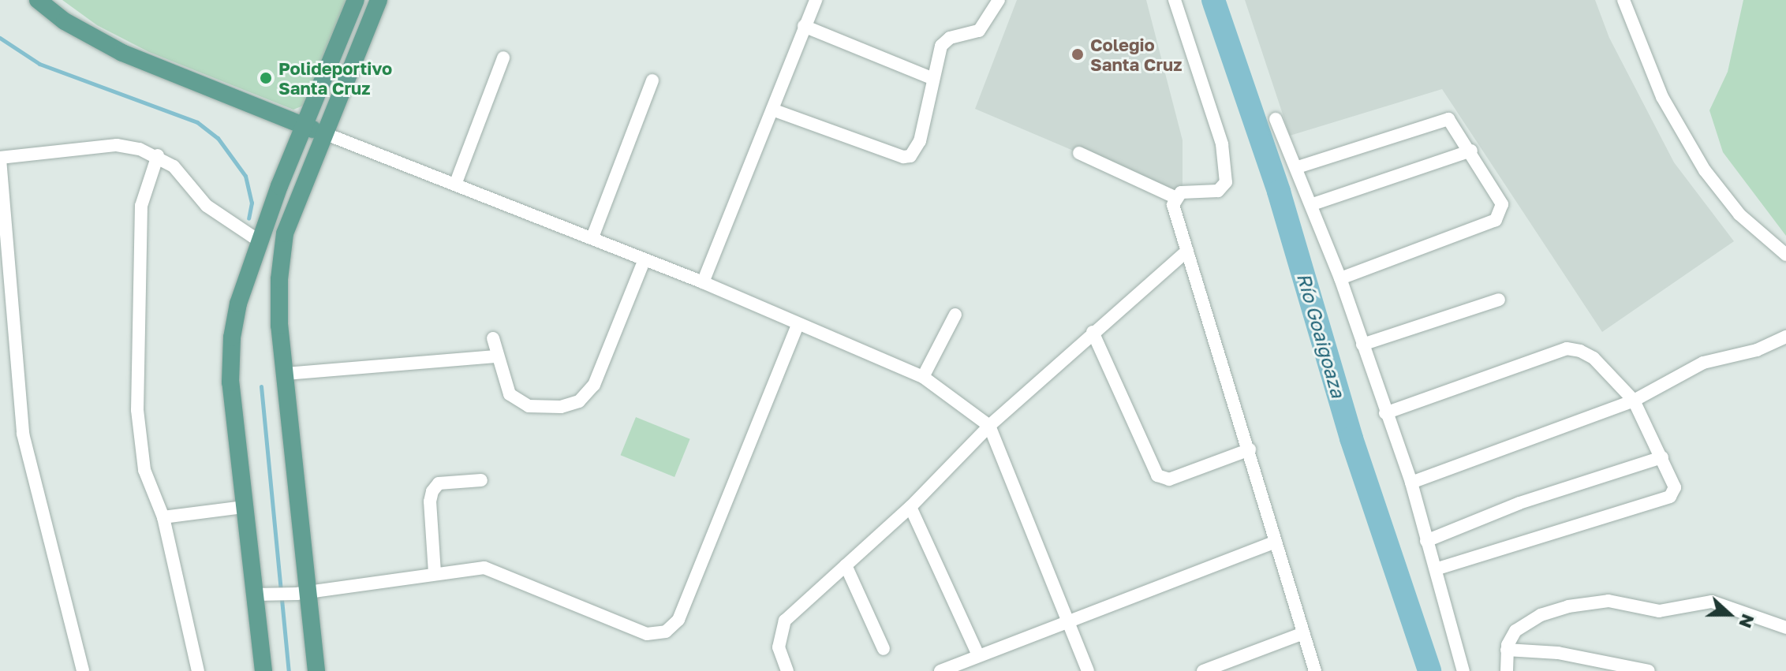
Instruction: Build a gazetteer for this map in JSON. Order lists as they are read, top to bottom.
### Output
{
  "water": ["Río Goaigoaza"],
  "places": ["Colegio Santa Cruz", "Polideportivo Santa Cruz"],
  "north": "right"
}
